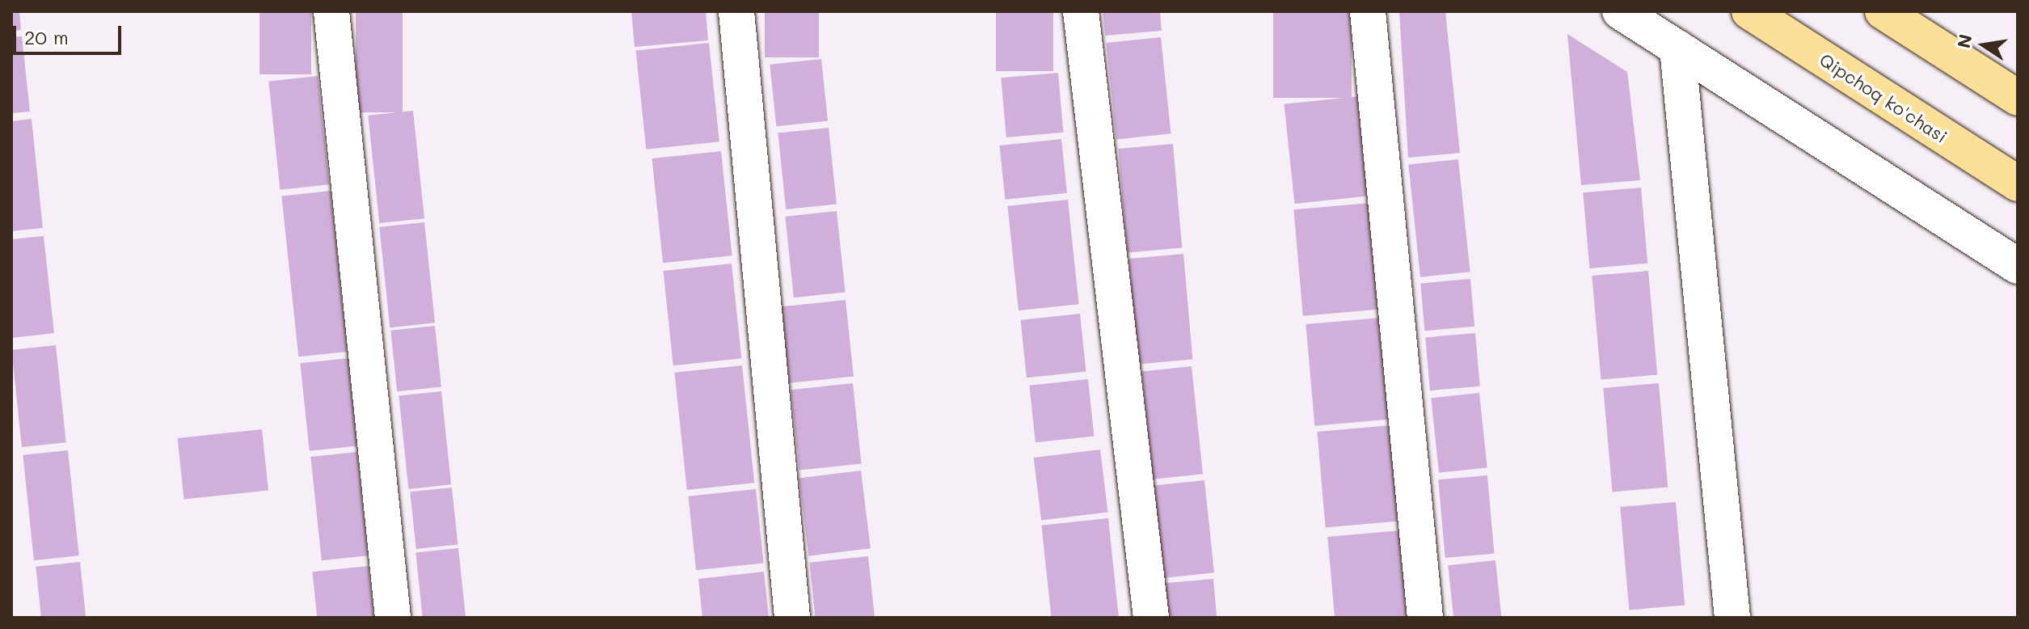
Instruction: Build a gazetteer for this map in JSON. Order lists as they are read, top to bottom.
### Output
{
  "streets": {
    "main road": ["Qipchoq ko'chasi"]
  },
  "scale_bar": "20 m",
  "north": "left"
}
